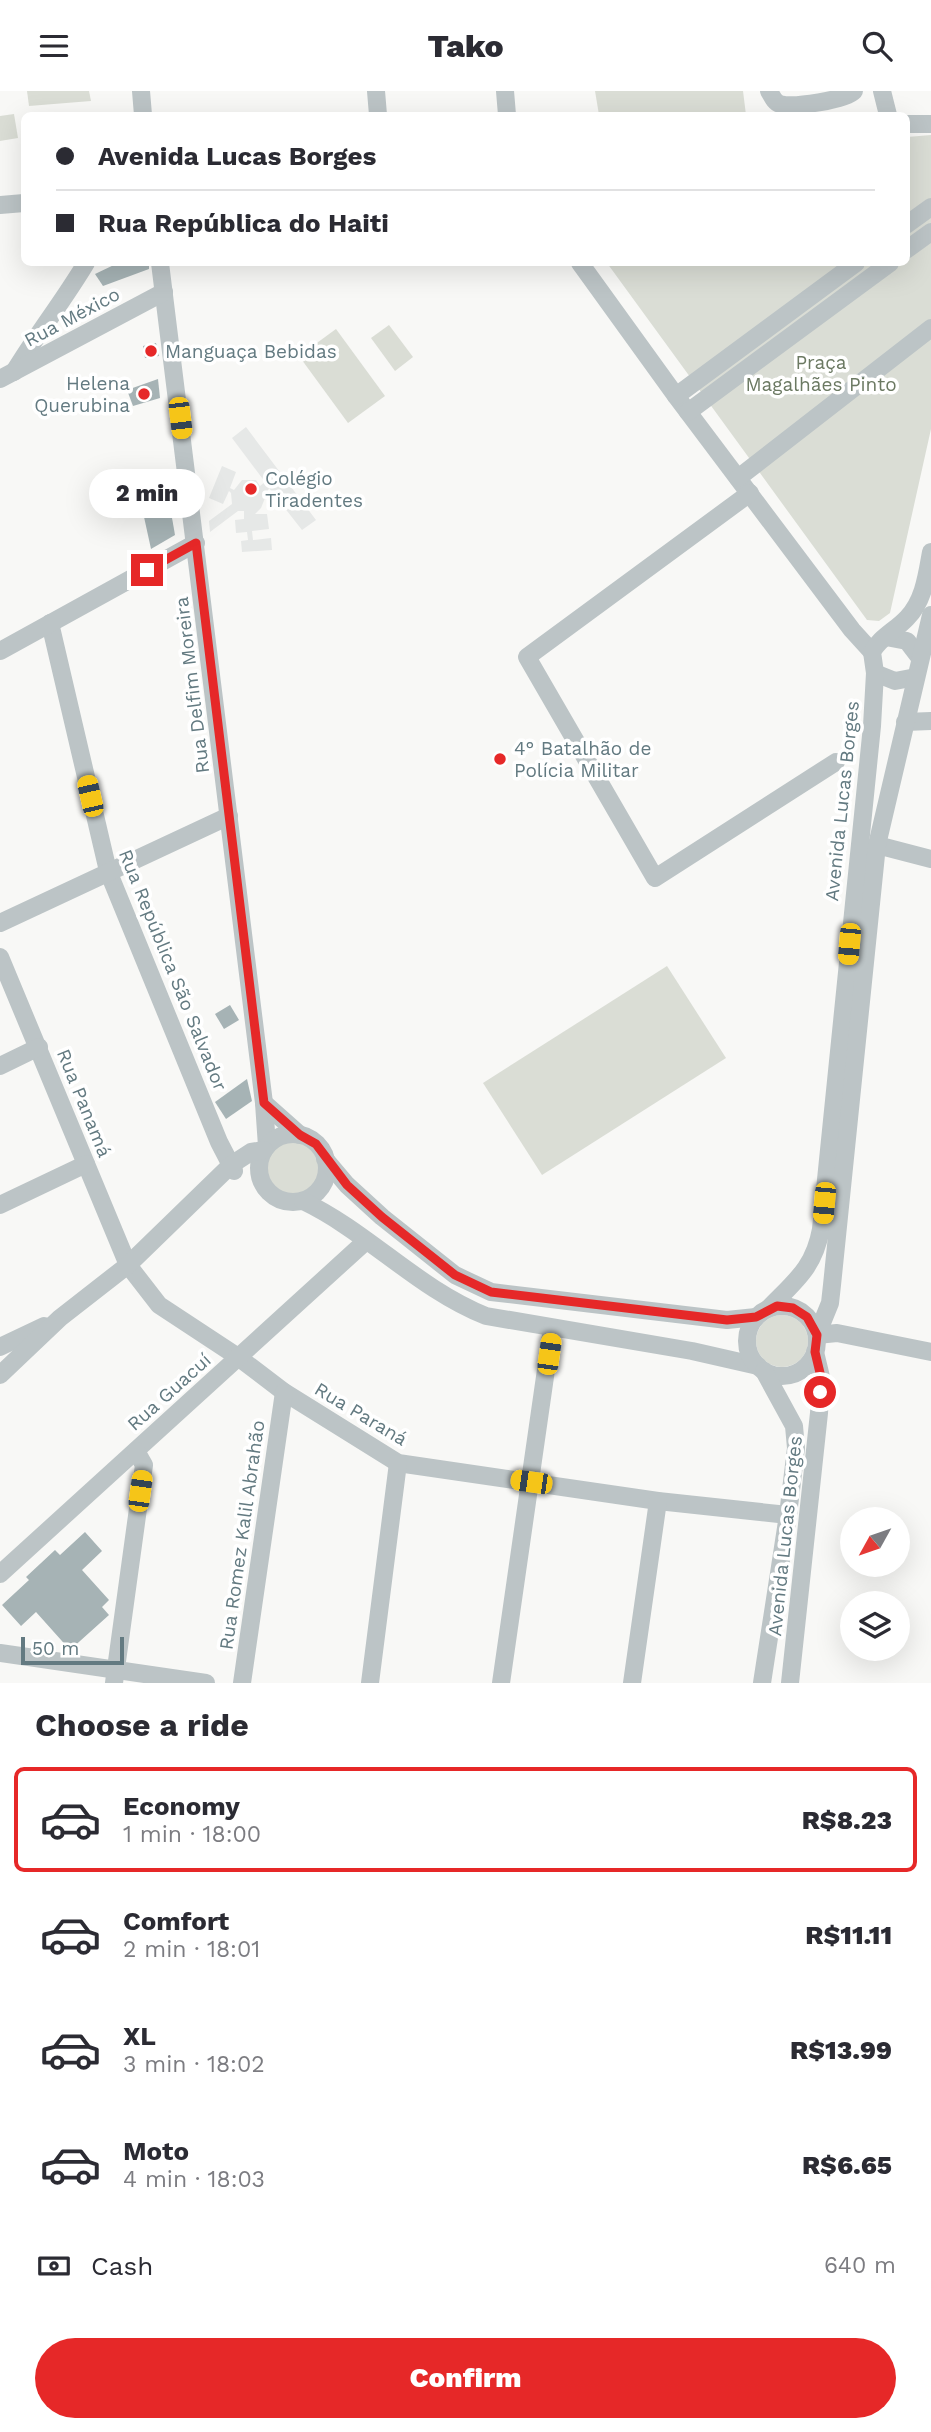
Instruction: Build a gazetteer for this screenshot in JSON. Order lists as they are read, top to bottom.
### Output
{
  "streets": {
    "street": [
      "Rua México",
      "Rua Delfim Moreira",
      "Avenida Lucas Borges",
      "Rua República São Salvador",
      "Rua Panamá",
      "Rua Guacuí",
      "Rua Paraná",
      "Rua Romez Kalil Abrahão"
    ]
  },
  "crossings": [
    ["Rua México", "Rua Delfim Moreira"],
    ["Avenida Lucas Borges", "Rua Paraná"],
    ["Rua Panamá", "Rua Paraná"],
    ["Rua Guacuí", "Rua Paraná"],
    ["Rua Paraná", "Rua Romez Kalil Abrahão"]
  ],
  "parks": ["Praça Magalhães Pinto"],
  "places": [
    "Manguaça Bebidas",
    "Helena Querubina",
    "Colégio Tiradentes",
    "4° Batalhão de Polícia Militar"
  ],
  "scale_bar": "50 m",
  "north": "bottom left",
  "page": {
    "header": "Tako",
    "banner": ["Avenida Lucas Borges", "Rua República do Haiti"],
    "bubble": "2 min",
    "scale": "50 m",
    "heading": "Choose a ride",
    "list": [
      {
        "name": "Economy",
        "note": "1 min · 18:00",
        "value": "R$8.23"
      },
      {
        "name": "Comfort",
        "note": "2 min · 18:01",
        "value": "R$11.11"
      },
      {
        "name": "XL",
        "note": "3 min · 18:02",
        "value": "R$13.99"
      },
      {
        "name": "Moto",
        "note": "4 min · 18:03",
        "value": "R$6.65"
      }
    ],
    "pay": ["Cash", "640 m"],
    "buttons": "Confirm"
  }
}
